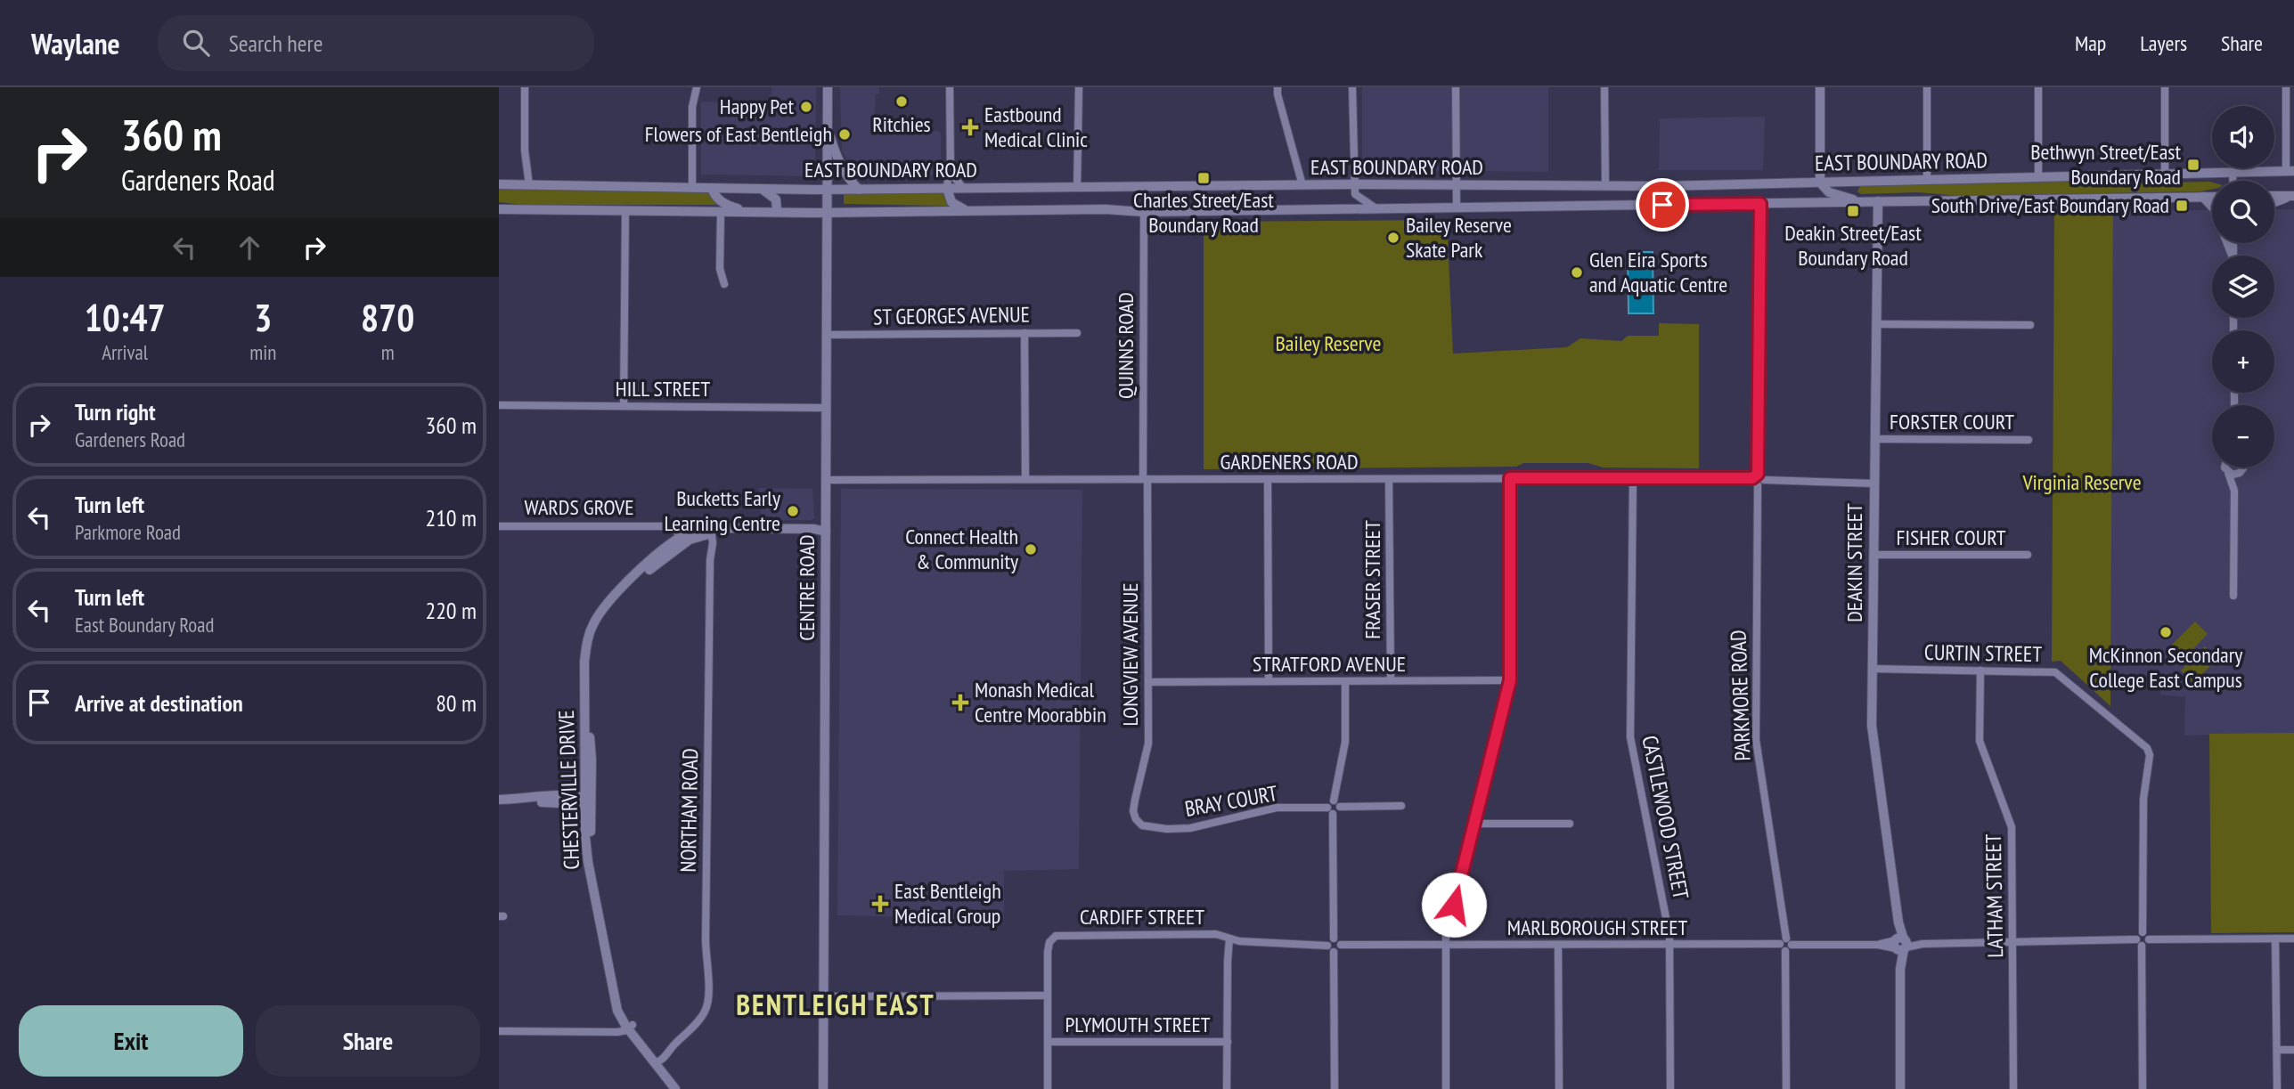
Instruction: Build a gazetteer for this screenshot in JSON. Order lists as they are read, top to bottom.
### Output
{
  "streets": {
    "main road": [
      "EAST BOUNDARY ROAD",
      "DEAKIN STREET",
      "CENTRE ROAD",
      "CHESTERVILLE DRIVE"
    ],
    "street": [
      "ST GEORGES AVENUE",
      "QUINNS ROAD",
      "HILL STREET",
      "FORSTER COURT",
      "GARDENERS ROAD",
      "WARDS GROVE",
      "FISHER COURT",
      "FRASER STREET",
      "CURTIN STREET",
      "LONGVIEW AVENUE",
      "STRATFORD AVENUE",
      "PARKMORE ROAD",
      "BRAY COURT",
      "NORTHAM ROAD",
      "CASTLEWOOD STREET",
      "LATHAM STREET",
      "CARDIFF STREET",
      "MARLBOROUGH STREET",
      "PLYMOUTH STREET"
    ]
  },
  "crossings": [
    ["EAST BOUNDARY ROAD", "QUINNS ROAD"],
    ["EAST BOUNDARY ROAD", "DEAKIN STREET"],
    ["EAST BOUNDARY ROAD", "CENTRE ROAD"],
    ["EAST BOUNDARY ROAD", "PARKMORE ROAD"],
    ["ST GEORGES AVENUE", "CENTRE ROAD"],
    ["QUINNS ROAD", "GARDENERS ROAD"],
    ["QUINNS ROAD", "LONGVIEW AVENUE"],
    ["HILL STREET", "CENTRE ROAD"],
    ["FORSTER COURT", "DEAKIN STREET"],
    ["GARDENERS ROAD", "DEAKIN STREET"],
    ["GARDENERS ROAD", "FRASER STREET"],
    ["GARDENERS ROAD", "CENTRE ROAD"],
    ["GARDENERS ROAD", "LONGVIEW AVENUE"],
    ["GARDENERS ROAD", "PARKMORE ROAD"],
    ["GARDENERS ROAD", "CASTLEWOOD STREET"],
    ["WARDS GROVE", "CHESTERVILLE DRIVE"],
    ["WARDS GROVE", "NORTHAM ROAD"],
    ["FISHER COURT", "DEAKIN STREET"],
    ["DEAKIN STREET", "CURTIN STREET"],
    ["DEAKIN STREET", "MARLBOROUGH STREET"],
    ["FRASER STREET", "STRATFORD AVENUE"],
    ["CURTIN STREET", "LATHAM STREET"],
    ["CURTIN STREET", "MARLBOROUGH STREET"],
    ["LONGVIEW AVENUE", "STRATFORD AVENUE"],
    ["LONGVIEW AVENUE", "BRAY COURT"],
    ["PARKMORE ROAD", "MARLBOROUGH STREET"],
    ["CHESTERVILLE DRIVE", "NORTHAM ROAD"],
    ["CASTLEWOOD STREET", "MARLBOROUGH STREET"],
    ["LATHAM STREET", "MARLBOROUGH STREET"],
    ["CARDIFF STREET", "MARLBOROUGH STREET"],
    ["CARDIFF STREET", "PLYMOUTH STREET"]
  ],
  "districts": ["BENTLEIGH EAST"],
  "parks": ["Bailey Reserve", "Virginia Reserve"],
  "places": {
    "other": [
      "Ritchies",
      "Happy Pet",
      "Flowers of East Bentleigh",
      "Bailey Reserve Skate Park",
      "Glen Eira Sports and Aquatic Centre",
      "Bucketts Early Learning Centre",
      "Connect Health & Community",
      "McKinnon Secondary College East Campus"
    ],
    "health": ["Eastbound Medical Clinic", "Monash Medical Centre Moorabbin", "East Bentleigh Medical Group"],
    "transit": [
      "Bethwyn Street/East Boundary Road",
      "Charles Street/East Boundary Road",
      "South Drive/East Boundary Road",
      "Deakin Street/East Boundary Road"
    ]
  },
  "page": {
    "header": "Waylane",
    "search": "Search here",
    "nav": ["Map", "Layers", "Share"],
    "turn": ["360 m", "Gardeners Road"],
    "map_buttons": ["+", "−"],
    "eta": [
      "10:47",
      "Arrival",
      "3",
      "min",
      "870",
      "m"
    ],
    "list": [
      {
        "name": "Turn right",
        "note": "Gardeners Road",
        "value": "360 m"
      },
      {
        "name": "Turn left",
        "note": "Parkmore Road",
        "value": "210 m"
      },
      {
        "name": "Turn left",
        "note": "East Boundary Road",
        "value": "220 m"
      },
      {
        "name": "Arrive at destination",
        "value": "80 m"
      }
    ],
    "buttons": ["Exit", "Share"]
  }
}
